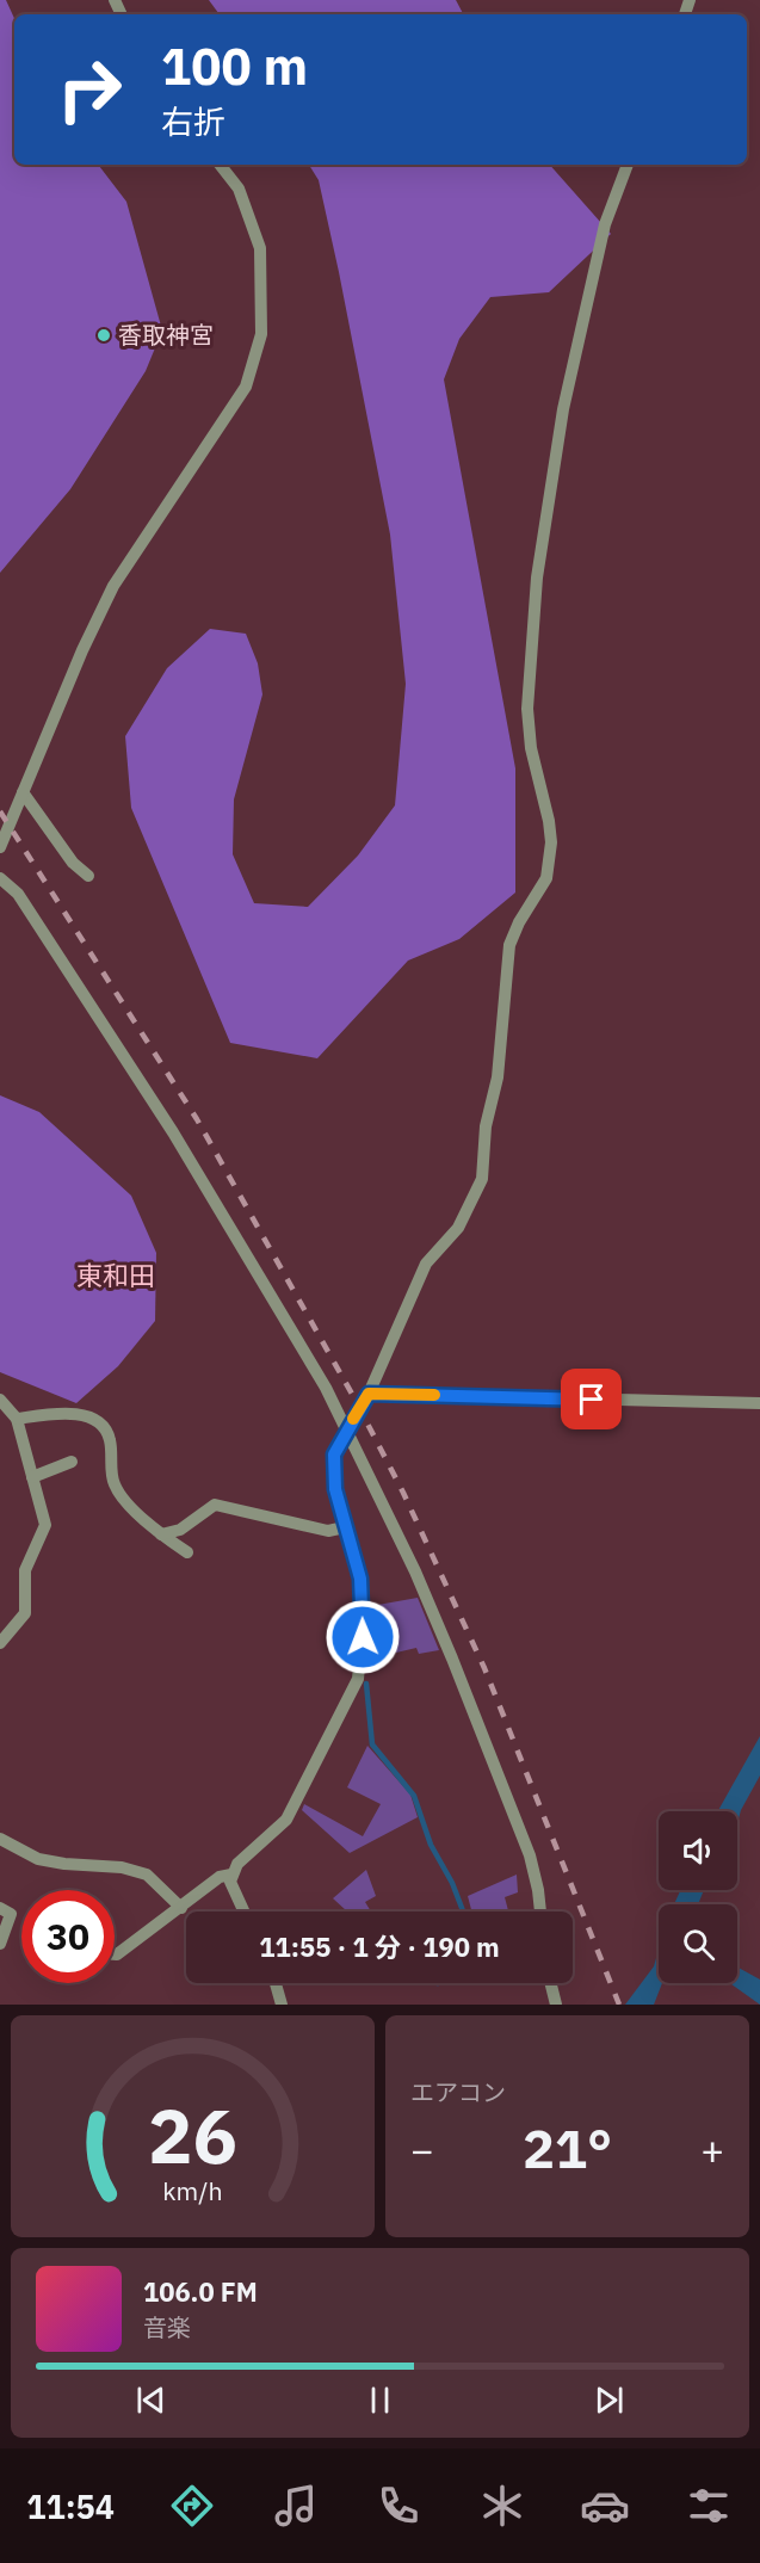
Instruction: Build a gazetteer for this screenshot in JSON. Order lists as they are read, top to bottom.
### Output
{
  "districts": ["東和田"],
  "places": ["香取神宮"],
  "page": {
    "turn": ["100 m", "右折"],
    "limit": "30",
    "trip": "11:55 · 1 分 · 190 m",
    "tile": "エアコン",
    "heat": ["−", "21°", "+"],
    "song": ["106.0 FM", "音楽"],
    "tabs": "11:54",
    "gauge": ["26", "km/h"]
  }
}
